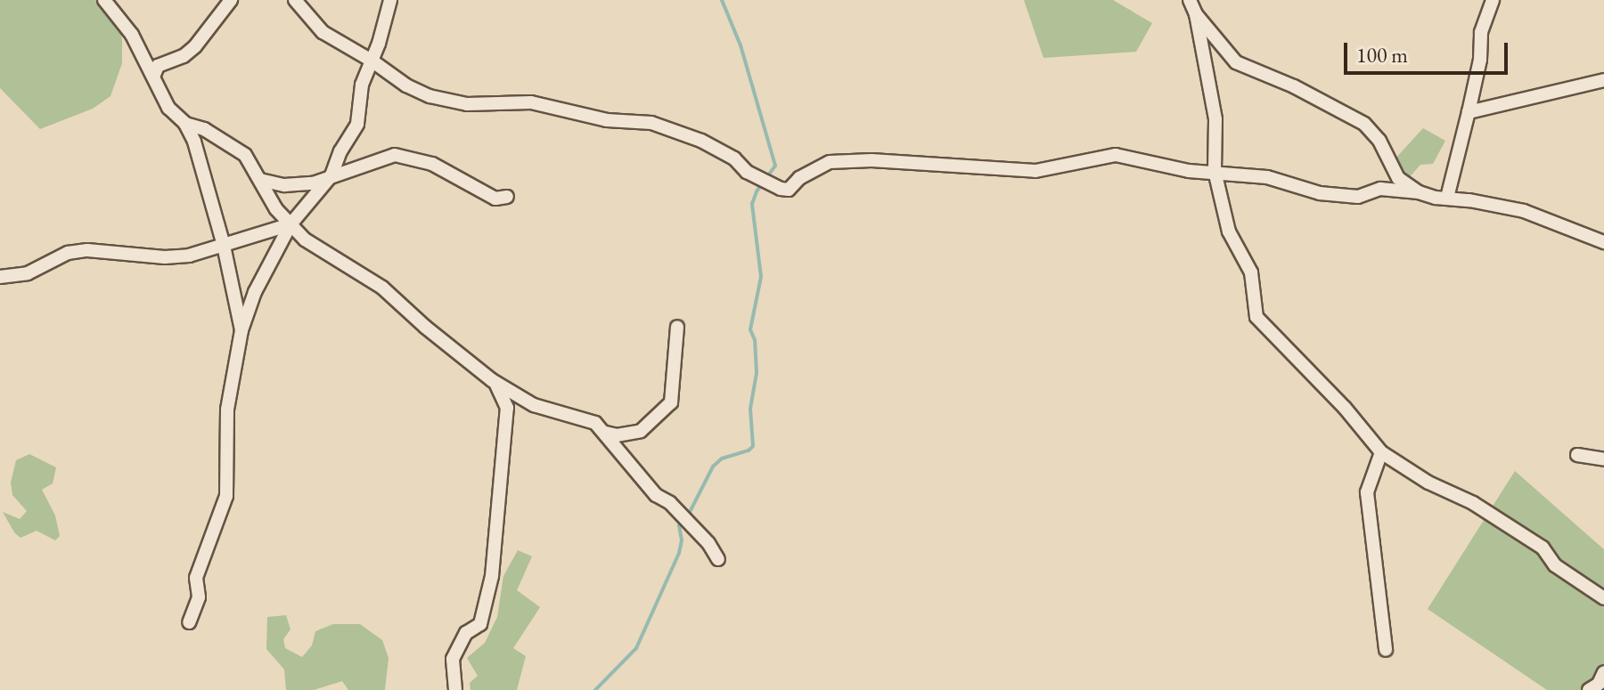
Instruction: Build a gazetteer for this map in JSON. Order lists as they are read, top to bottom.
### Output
{
  "scale_bar": "100 m"
}
